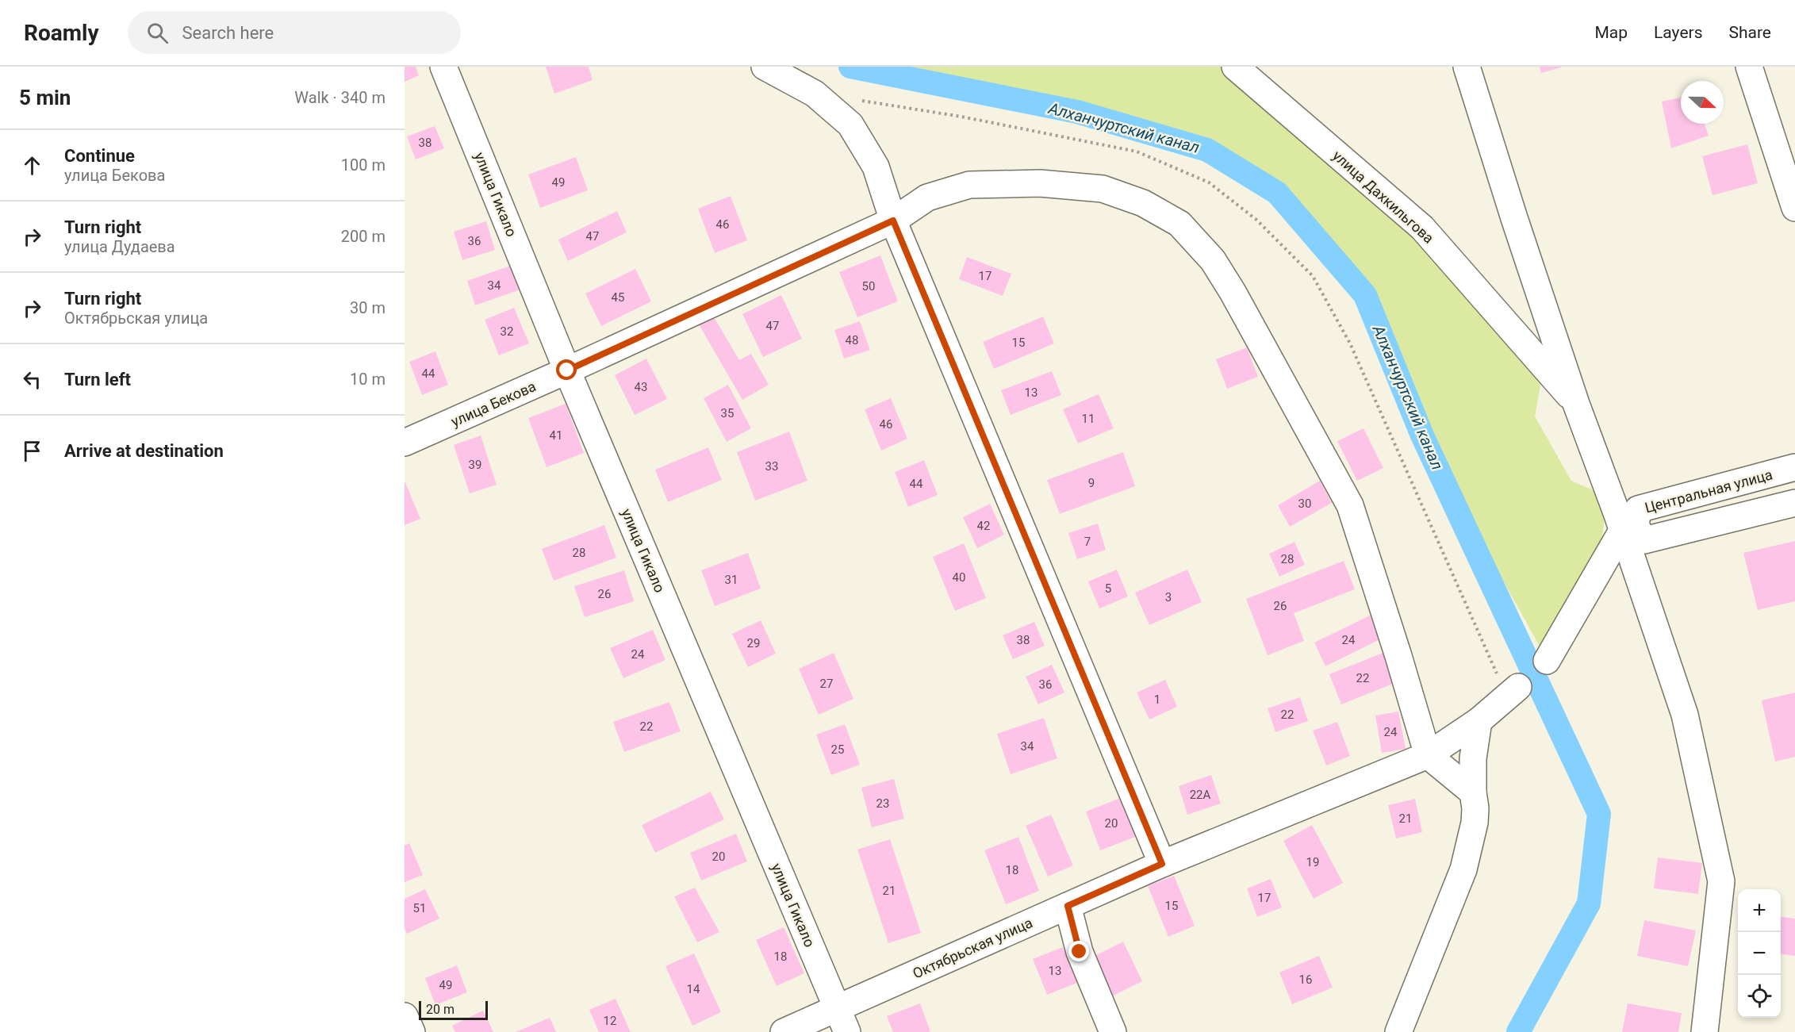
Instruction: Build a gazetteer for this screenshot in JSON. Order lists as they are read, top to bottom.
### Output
{
  "streets": {
    "street": [
      "улица Гикало",
      "улица Дахкильгова",
      "улица Бекова",
      "Центральная улица",
      "Октябрьская улица"
    ]
  },
  "crossings": [
    ["улица Гикало", "улица Бекова"],
    ["улица Гикало", "Октябрьская улица"],
    ["улица Бекова", "Октябрьская улица"]
  ],
  "water": ["Алханчуртский канал"],
  "house_numbers": [
    "38",
    "49",
    "46",
    "47",
    "36",
    "17",
    "34",
    "50",
    "45",
    "47",
    "32",
    "48",
    "15",
    "44",
    "43",
    "13",
    "35",
    "11",
    "46",
    "41",
    "39",
    "33",
    "9",
    "44",
    "30",
    "42",
    "7",
    "28",
    "28",
    "40",
    "31",
    "5",
    "26",
    "3",
    "26",
    "38",
    "24",
    "29",
    "24",
    "22",
    "27",
    "36",
    "1",
    "22",
    "22",
    "24",
    "34",
    "25",
    "22А",
    "23",
    "21",
    "20",
    "20",
    "19",
    "18",
    "21",
    "17",
    "15",
    "51",
    "18",
    "13",
    "16",
    "49",
    "14",
    "12"
  ],
  "scale_bar": "20 m",
  "north": "right",
  "page": {
    "header": "Roamly",
    "search": "Search here",
    "nav": ["Map", "Layers", "Share"],
    "heading": ["5 min", "Walk · 340 m"],
    "list": [
      ["Continue", "улица Бекова", "100 m"],
      ["Turn right", "улица Дудаева", "200 m"],
      ["Turn right", "Октябрьская улица", "30 m"],
      ["Turn left", "10 m"],
      "Arrive at destination"
    ],
    "map_buttons": ["+", "−"],
    "scale": "20 m"
  }
}
